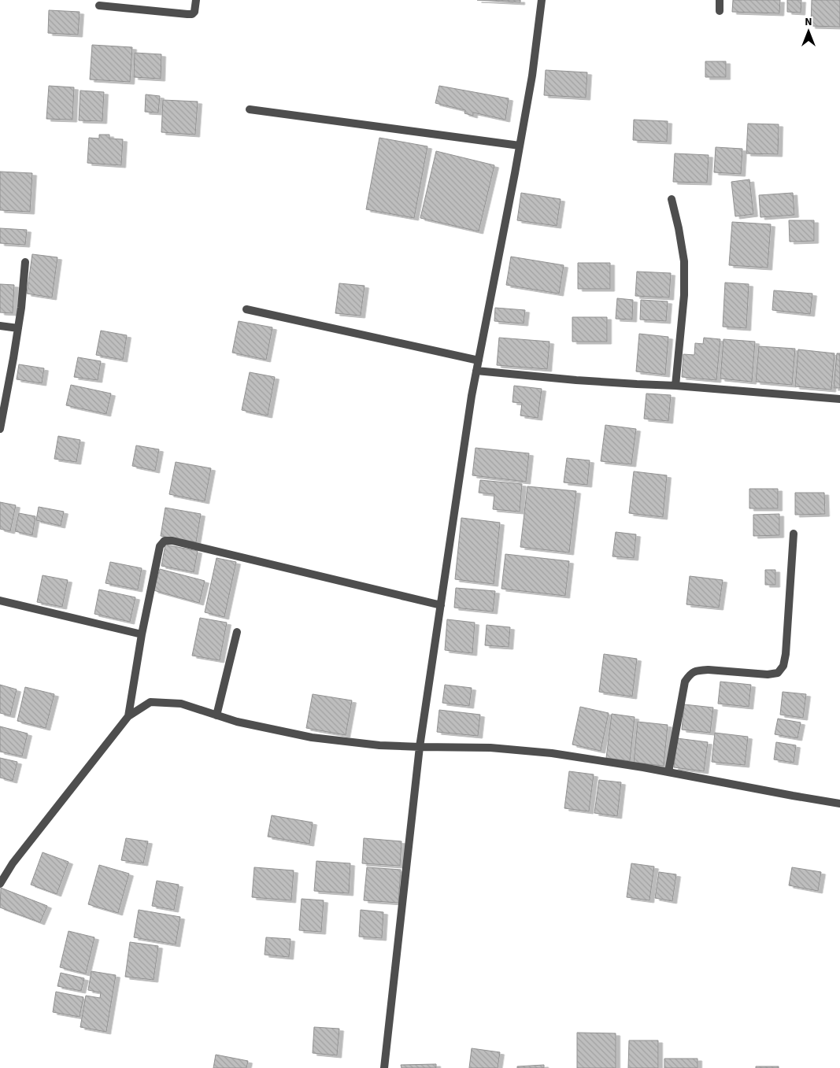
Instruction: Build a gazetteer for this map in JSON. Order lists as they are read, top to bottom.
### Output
{
  "north": "top"
}
